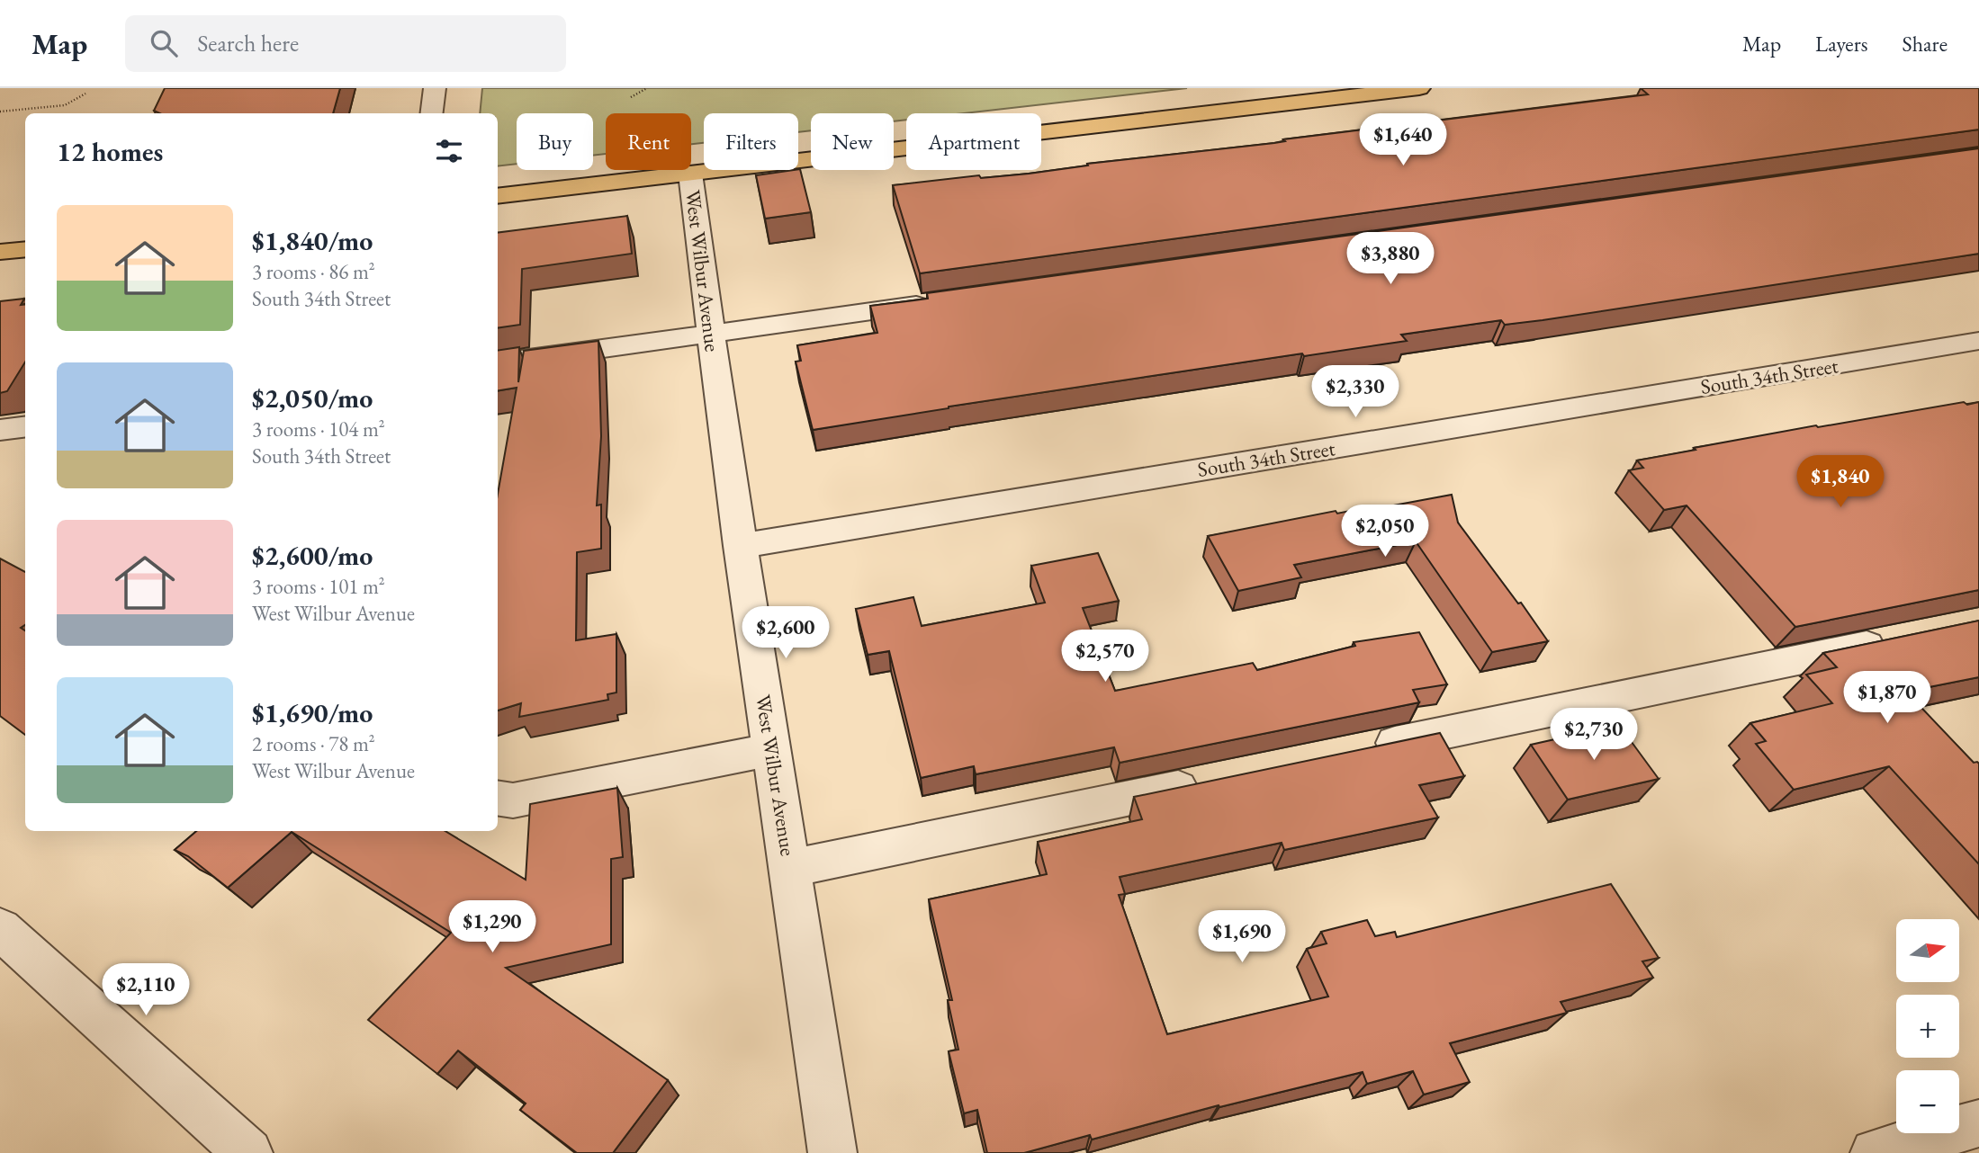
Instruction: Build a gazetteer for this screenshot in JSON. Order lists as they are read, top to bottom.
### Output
{
  "streets": {
    "street": ["West Wilbur Avenue", "South 34th Street"]
  },
  "crossings": [
    ["West Wilbur Avenue", "South 34th Street"]
  ],
  "north": "right",
  "page": {
    "header": "Map",
    "search": "Search here",
    "nav": ["Map", "Layers", "Share"],
    "price": [
      "$1,640",
      "$3,880",
      "$2,330",
      "$1,840",
      "$2,050",
      "$2,600",
      "$2,570",
      "$1,870",
      "$2,730",
      "$1,290",
      "$1,690",
      "$2,110"
    ],
    "chip": [
      "Buy",
      "Rent",
      "Filters",
      "New",
      "Apartment"
    ],
    "heading": "12 homes",
    "list": [
      {
        "name": "$1,840/mo",
        "note": "3 rooms · 86 m² · South 34th Street"
      },
      {
        "name": "$2,050/mo",
        "note": "3 rooms · 104 m² · South 34th Street"
      },
      {
        "name": "$2,600/mo",
        "note": "3 rooms · 101 m² · West Wilbur Avenue"
      },
      {
        "name": "$1,690/mo",
        "note": "2 rooms · 78 m² · West Wilbur Avenue"
      }
    ],
    "map_buttons": ["+", "−"]
  }
}
